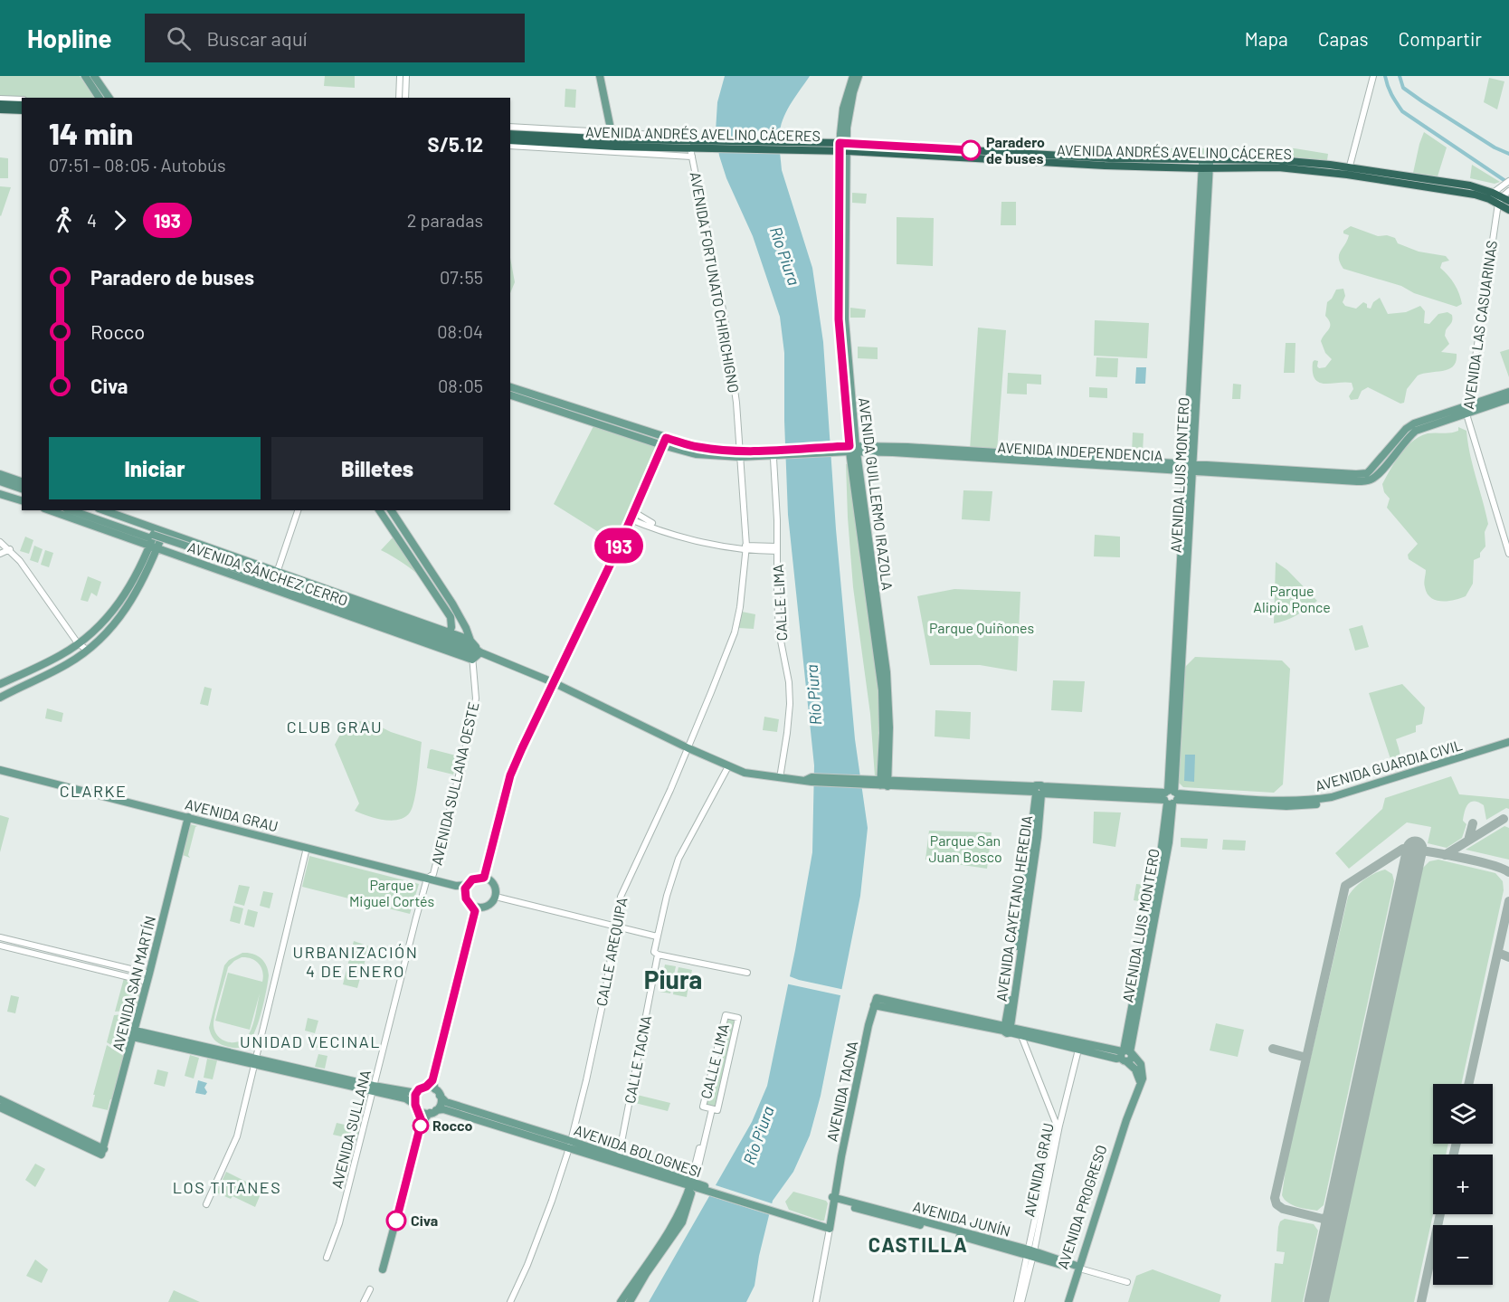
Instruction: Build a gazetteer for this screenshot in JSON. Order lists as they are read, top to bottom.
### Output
{
  "streets": {
    "highway": ["AVENIDA ANDRÉS AVELINO CÁCERES"],
    "main road": [
      "AVENIDA INDEPENDENCIA",
      "AVENIDA LUIS MONTERO",
      "AVENIDA GUILLERMO IRAZOLA",
      "AVENIDA SÁNCHEZ CERRO",
      "AVENIDA GUARDIA CIVIL",
      "AVENIDA GRAU",
      "AVENIDA CAYETANO HEREDIA",
      "AVENIDA SAN MARTÍN",
      "AVENIDA TACNA",
      "AVENIDA BOLOGNESI",
      "AVENIDA PROGRESO",
      "AVENIDA JUNÍN"
    ],
    "street": [
      "AVENIDA FORTUNATO CHIRICHIGNO",
      "AVENIDA LAS CASUARINAS",
      "CALLE LIMA",
      "AVENIDA SULLANA OESTE",
      "CALLE AREQUIPA",
      "CALLE TACNA",
      "AVENIDA SULLANA"
    ]
  },
  "crossings": [
    ["AVENIDA ANDRÉS AVELINO CÁCERES", "AVENIDA FORTUNATO CHIRICHIGNO"],
    ["AVENIDA ANDRÉS AVELINO CÁCERES", "AVENIDA LAS CASUARINAS"],
    ["AVENIDA ANDRÉS AVELINO CÁCERES", "AVENIDA LUIS MONTERO"],
    ["AVENIDA ANDRÉS AVELINO CÁCERES", "AVENIDA GUILLERMO IRAZOLA"],
    ["AVENIDA FORTUNATO CHIRICHIGNO", "AVENIDA INDEPENDENCIA"],
    ["AVENIDA FORTUNATO CHIRICHIGNO", "CALLE AREQUIPA"],
    ["AVENIDA LAS CASUARINAS", "AVENIDA INDEPENDENCIA"],
    ["AVENIDA INDEPENDENCIA", "AVENIDA LUIS MONTERO"],
    ["AVENIDA INDEPENDENCIA", "AVENIDA GUILLERMO IRAZOLA"],
    ["AVENIDA INDEPENDENCIA", "CALLE LIMA"],
    ["AVENIDA LUIS MONTERO", "AVENIDA GUARDIA CIVIL"],
    ["AVENIDA LUIS MONTERO", "AVENIDA PROGRESO"],
    ["AVENIDA GUILLERMO IRAZOLA", "AVENIDA SÁNCHEZ CERRO"],
    ["AVENIDA GUILLERMO IRAZOLA", "AVENIDA GUARDIA CIVIL"],
    ["AVENIDA SÁNCHEZ CERRO", "CALLE LIMA"],
    ["AVENIDA SÁNCHEZ CERRO", "AVENIDA GUARDIA CIVIL"],
    ["AVENIDA SÁNCHEZ CERRO", "AVENIDA SULLANA OESTE"],
    ["AVENIDA SÁNCHEZ CERRO", "CALLE AREQUIPA"],
    ["AVENIDA SÁNCHEZ CERRO", "CALLE TACNA"],
    ["AVENIDA GUARDIA CIVIL", "AVENIDA CAYETANO HEREDIA"],
    ["AVENIDA SULLANA OESTE", "AVENIDA GRAU"],
    ["AVENIDA SULLANA OESTE", "AVENIDA SULLANA"],
    ["AVENIDA GRAU", "AVENIDA SAN MARTÍN"],
    ["AVENIDA GRAU", "AVENIDA SULLANA"],
    ["AVENIDA GRAU", "AVENIDA JUNÍN"],
    ["AVENIDA CAYETANO HEREDIA", "AVENIDA TACNA"],
    ["CALLE AREQUIPA", "AVENIDA BOLOGNESI"],
    ["CALLE TACNA", "AVENIDA BOLOGNESI"],
    ["AVENIDA TACNA", "AVENIDA BOLOGNESI"],
    ["AVENIDA TACNA", "AVENIDA JUNÍN"],
    ["AVENIDA PROGRESO", "AVENIDA JUNÍN"]
  ],
  "districts": [
    "CLUB GRAU",
    "CLARKE",
    "URBANIZACIÓN 4 DE ENERO",
    "Piura",
    "UNIDAD VECINAL",
    "LOS TITANES",
    "CASTILLA"
  ],
  "water": ["Río Piura"],
  "parks": [
    "Parque Alipio Ponce",
    "Parque Quiñones",
    "Parque San Juan Bosco",
    "Parque Miguel Cortés"
  ],
  "places": ["Paradero de buses", "Rocco", "Civa"],
  "lines": ["bus line 193"],
  "page": {
    "header": "Hopline",
    "search": "Buscar aquí",
    "nav": ["Mapa", "Capas", "Compartir"],
    "on_map": "193",
    "heading": ["14 min", "07:51 – 08:05 · Autobús", "S/5.12"],
    "legs": ["4", "193", "2 paradas"],
    "list": [
      {
        "name": "Paradero de buses",
        "value": "07:55"
      },
      {
        "name": "Rocco",
        "value": "08:04"
      },
      {
        "name": "Civa",
        "value": "08:05"
      }
    ],
    "buttons": ["Iniciar", "Billetes"],
    "map_buttons": ["+", "−"]
  }
}
